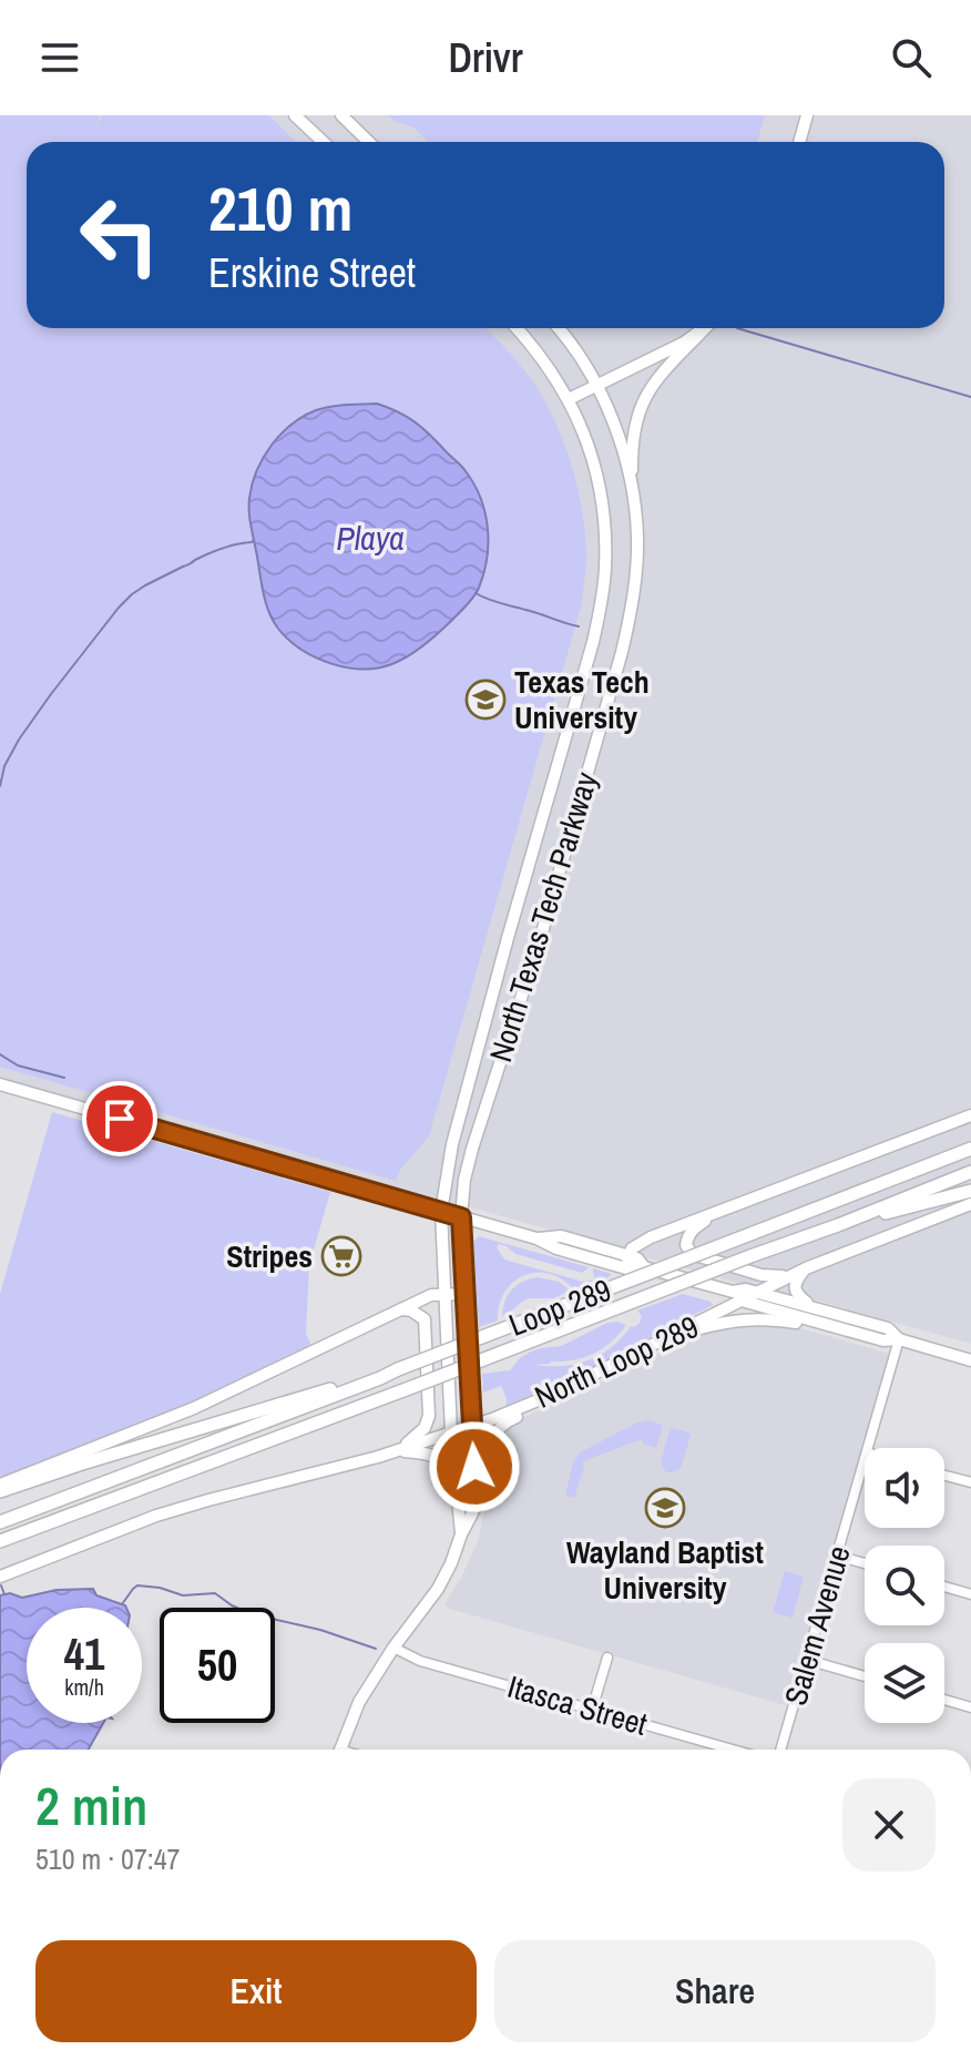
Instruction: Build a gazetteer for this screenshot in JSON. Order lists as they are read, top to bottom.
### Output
{
  "streets": {
    "highway": ["Loop 289"],
    "main road": ["North Texas Tech Parkway", "North Loop 289"],
    "street": ["Salem Avenue", "Itasca Street"]
  },
  "crossings": [
    ["North Texas Tech Parkway", "North Loop 289"]
  ],
  "water": ["Playa"],
  "places": {
    "school or university": ["Texas Tech University", "Wayland Baptist University"],
    "supermarket": ["Stripes"]
  },
  "page": {
    "header": "Drivr",
    "turn": ["210 m", "Erskine Street"],
    "speed": "41 km/h",
    "limit": "50",
    "heading": ["2 min", "510 m · 07:47"],
    "buttons": ["Exit", "Share"]
  }
}
